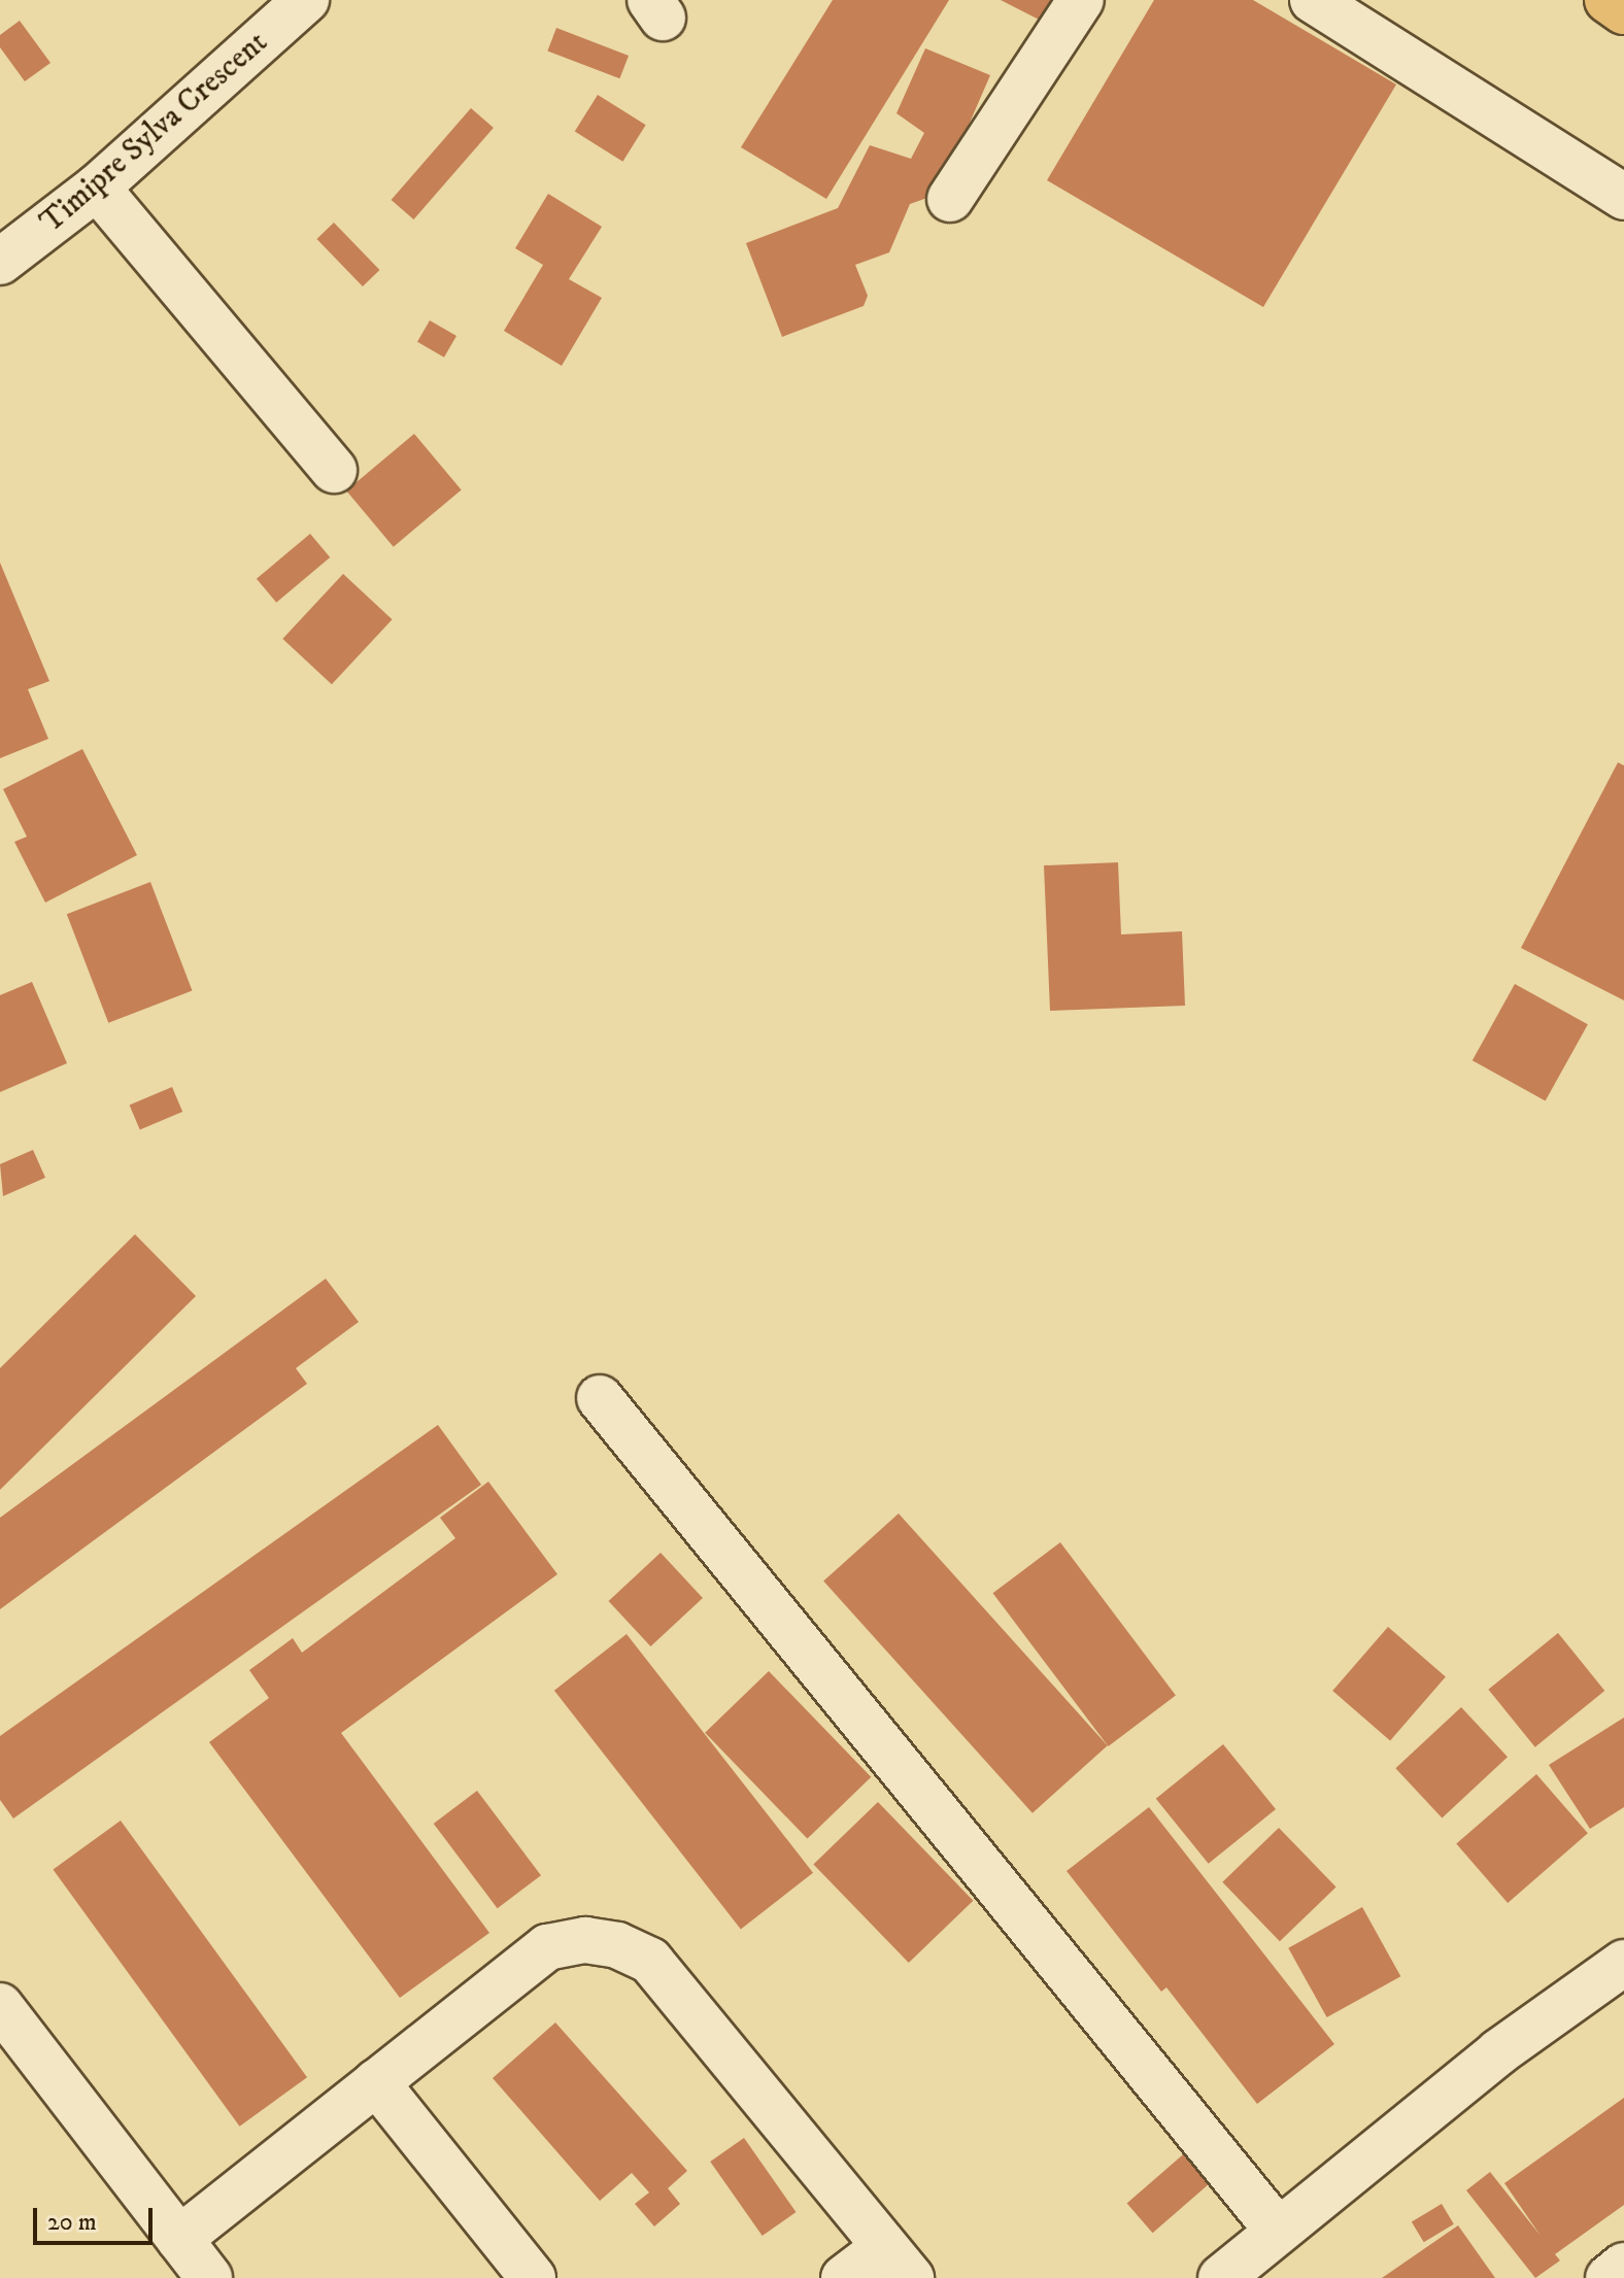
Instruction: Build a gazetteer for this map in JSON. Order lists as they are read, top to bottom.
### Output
{
  "streets": {
    "street": ["Timipre Sylva Crescent"]
  },
  "scale_bar": "20 m"
}
